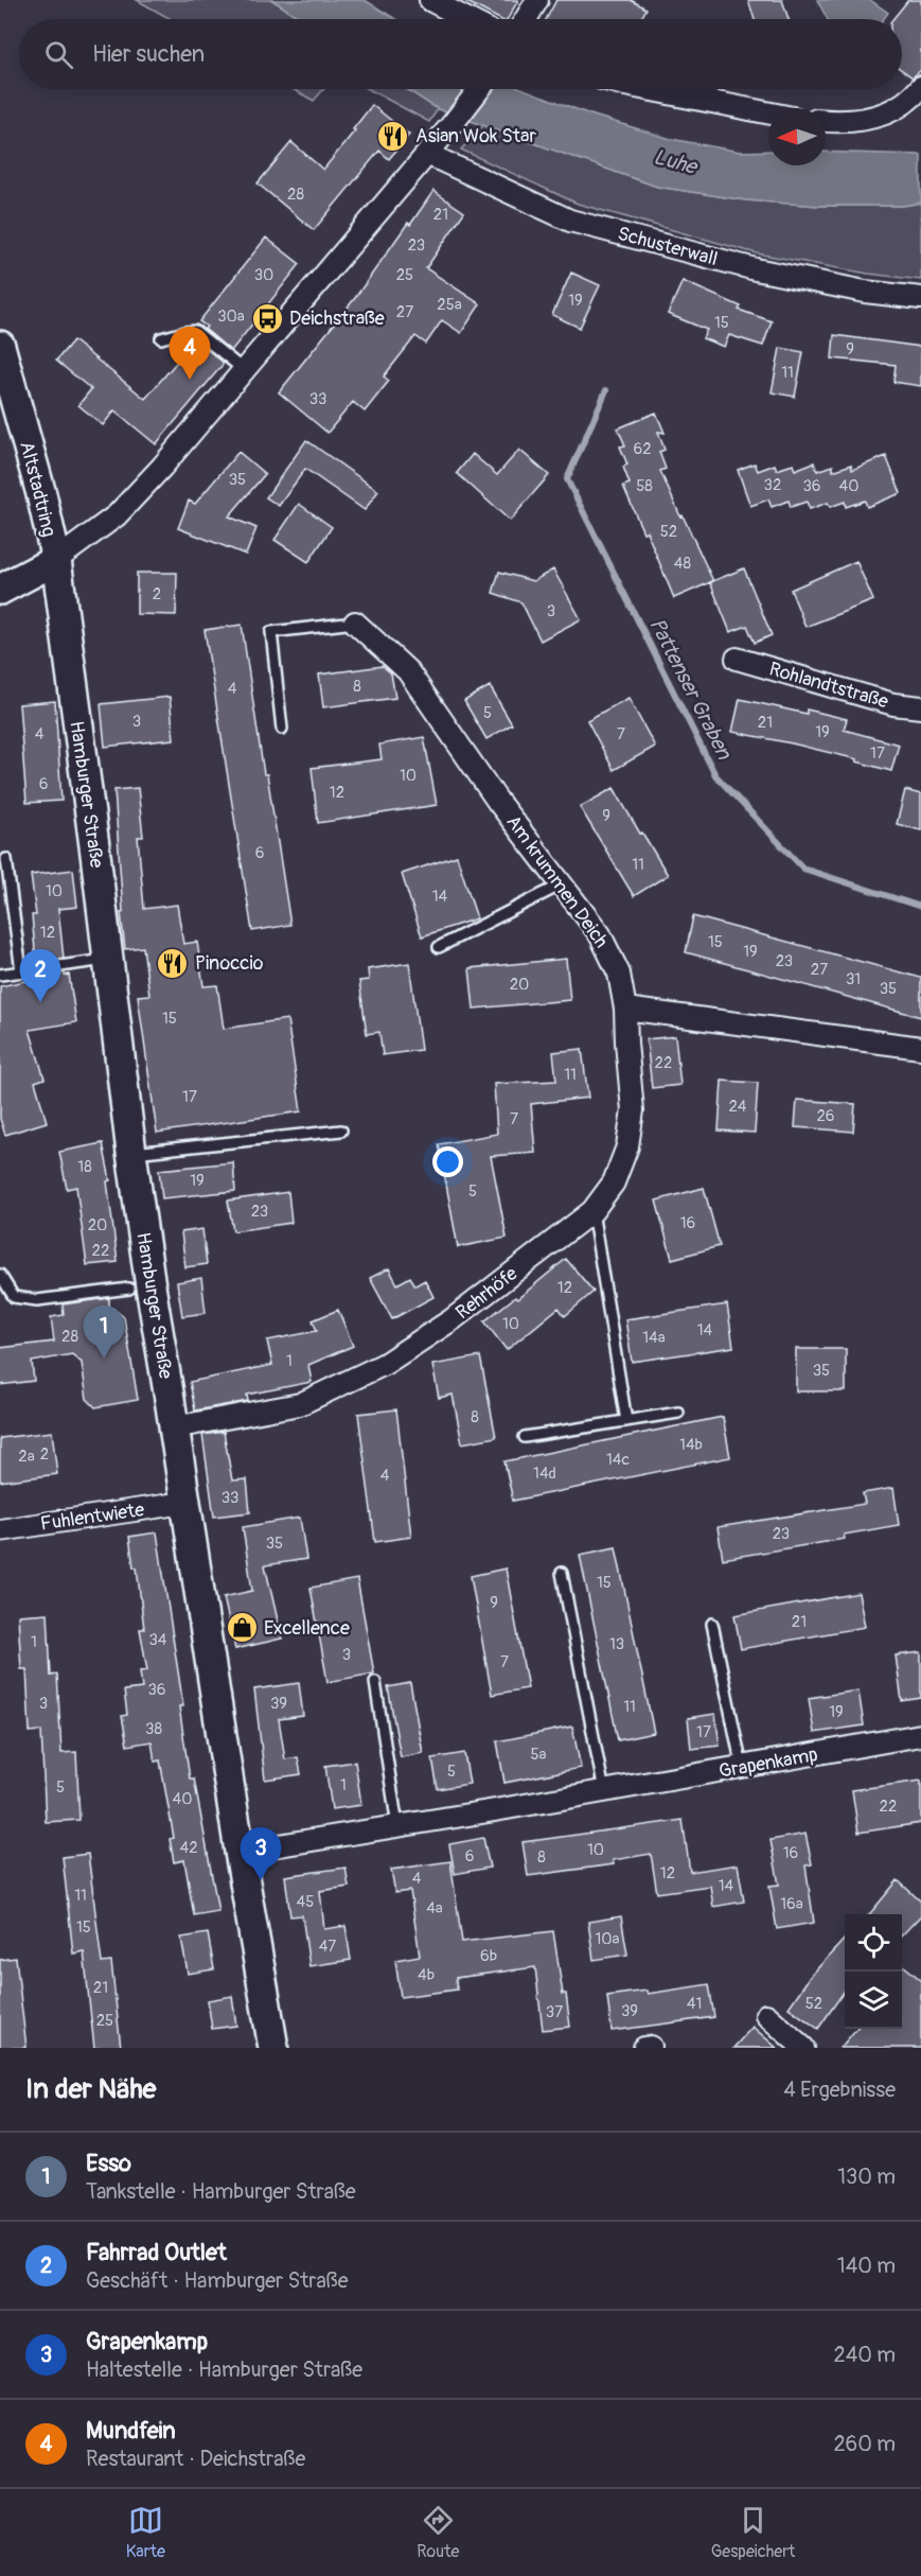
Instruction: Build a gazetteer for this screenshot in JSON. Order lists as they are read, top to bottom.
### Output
{
  "streets": {
    "main road": ["Altstadtring", "Hamburger Straße"],
    "street": [
      "Schusterwall",
      "Rohlandtstraße",
      "Am krummen Deich",
      "Rehrhöfe",
      "Fuhlentwiete",
      "Grapenkamp"
    ]
  },
  "crossings": [
    ["Altstadtring", "Hamburger Straße"],
    ["Hamburger Straße", "Rehrhöfe"],
    ["Hamburger Straße", "Fuhlentwiete"],
    ["Hamburger Straße", "Grapenkamp"],
    ["Am krummen Deich", "Rehrhöfe"]
  ],
  "water": ["Luhe", "Pattenser Graben"],
  "places": {
    "restaurant": ["Asian Wok Star", "Pinoccio"],
    "bus stop": ["Deichstraße"],
    "shop": ["Excellence"]
  },
  "house_numbers": [
    "28",
    "21",
    "23",
    "30",
    "25",
    "19",
    "25a",
    "27",
    "30a",
    "15",
    "9",
    "11",
    "33",
    "62",
    "35",
    "32",
    "58",
    "36",
    "40",
    "52",
    "48",
    "2",
    "3",
    "8",
    "4",
    "5",
    "3",
    "21",
    "19",
    "4",
    "7",
    "17",
    "10",
    "6",
    "12",
    "9",
    "6",
    "11",
    "10",
    "14",
    "12",
    "15",
    "19",
    "23",
    "27",
    "31",
    "20",
    "35",
    "15",
    "22",
    "11",
    "17",
    "24",
    "26",
    "7",
    "18",
    "19",
    "5",
    "23",
    "16",
    "20",
    "22",
    "12",
    "10",
    "14",
    "28",
    "14a",
    "1",
    "35",
    "8",
    "14b",
    "2",
    "2a",
    "14c",
    "14d",
    "4",
    "33",
    "23",
    "35",
    "15",
    "9",
    "21",
    "34",
    "1",
    "13",
    "3",
    "7",
    "36",
    "3",
    "39",
    "11",
    "19",
    "38",
    "17",
    "5a",
    "5",
    "1",
    "5",
    "40",
    "22",
    "42",
    "10",
    "16",
    "6",
    "8",
    "12",
    "4",
    "14",
    "11",
    "45",
    "16a",
    "4a",
    "15",
    "10a",
    "47",
    "6b",
    "4b",
    "21",
    "41",
    "52",
    "39",
    "37",
    "25"
  ],
  "north": "left",
  "page": {
    "search": "Hier suchen",
    "pins": [
      "4",
      "2",
      "1",
      "3"
    ],
    "heading": ["In der Nähe", "4 Ergebnisse"],
    "list": [
      {
        "mark": "1",
        "name": "Esso",
        "note": "Tankstelle · Hamburger Straße",
        "value": "130 m"
      },
      {
        "mark": "2",
        "name": "Fahrrad Outlet",
        "note": "Geschäft · Hamburger Straße",
        "value": "140 m"
      },
      {
        "mark": "3",
        "name": "Grapenkamp",
        "note": "Haltestelle · Hamburger Straße",
        "value": "240 m"
      },
      {
        "mark": "4",
        "name": "Mundfein",
        "note": "Restaurant · Deichstraße",
        "value": "260 m"
      }
    ],
    "nav": ["Karte", "Route", "Gespeichert"]
  }
}
